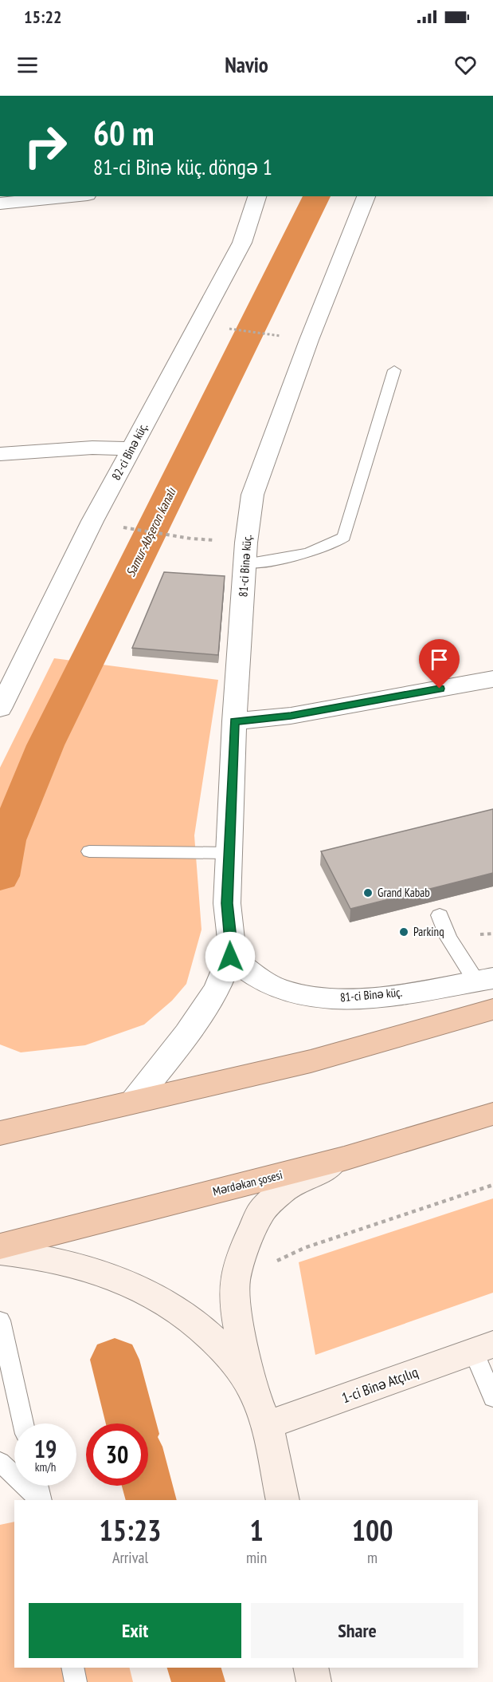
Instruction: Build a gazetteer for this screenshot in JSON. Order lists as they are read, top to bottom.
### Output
{
  "streets": {
    "highway": ["Mərdəkan şosesi"],
    "street": ["82-ci Binə küç.", "81-ci Binə küç.", "1-ci Binə Atçılıq"]
  },
  "water": ["Samur-Abşeron kanalı"],
  "places": ["Grand Kabab", "Parkinq"],
  "page": {
    "status": "15:22",
    "header": "Navio",
    "turn": ["60 m", "81-ci Binə küç. döngə 1"],
    "speed": "19 km/h",
    "limit": "30",
    "eta": [
      "15:23",
      "Arrival",
      "1",
      "min",
      "100",
      "m"
    ],
    "buttons": ["Exit", "Share"]
  }
}
